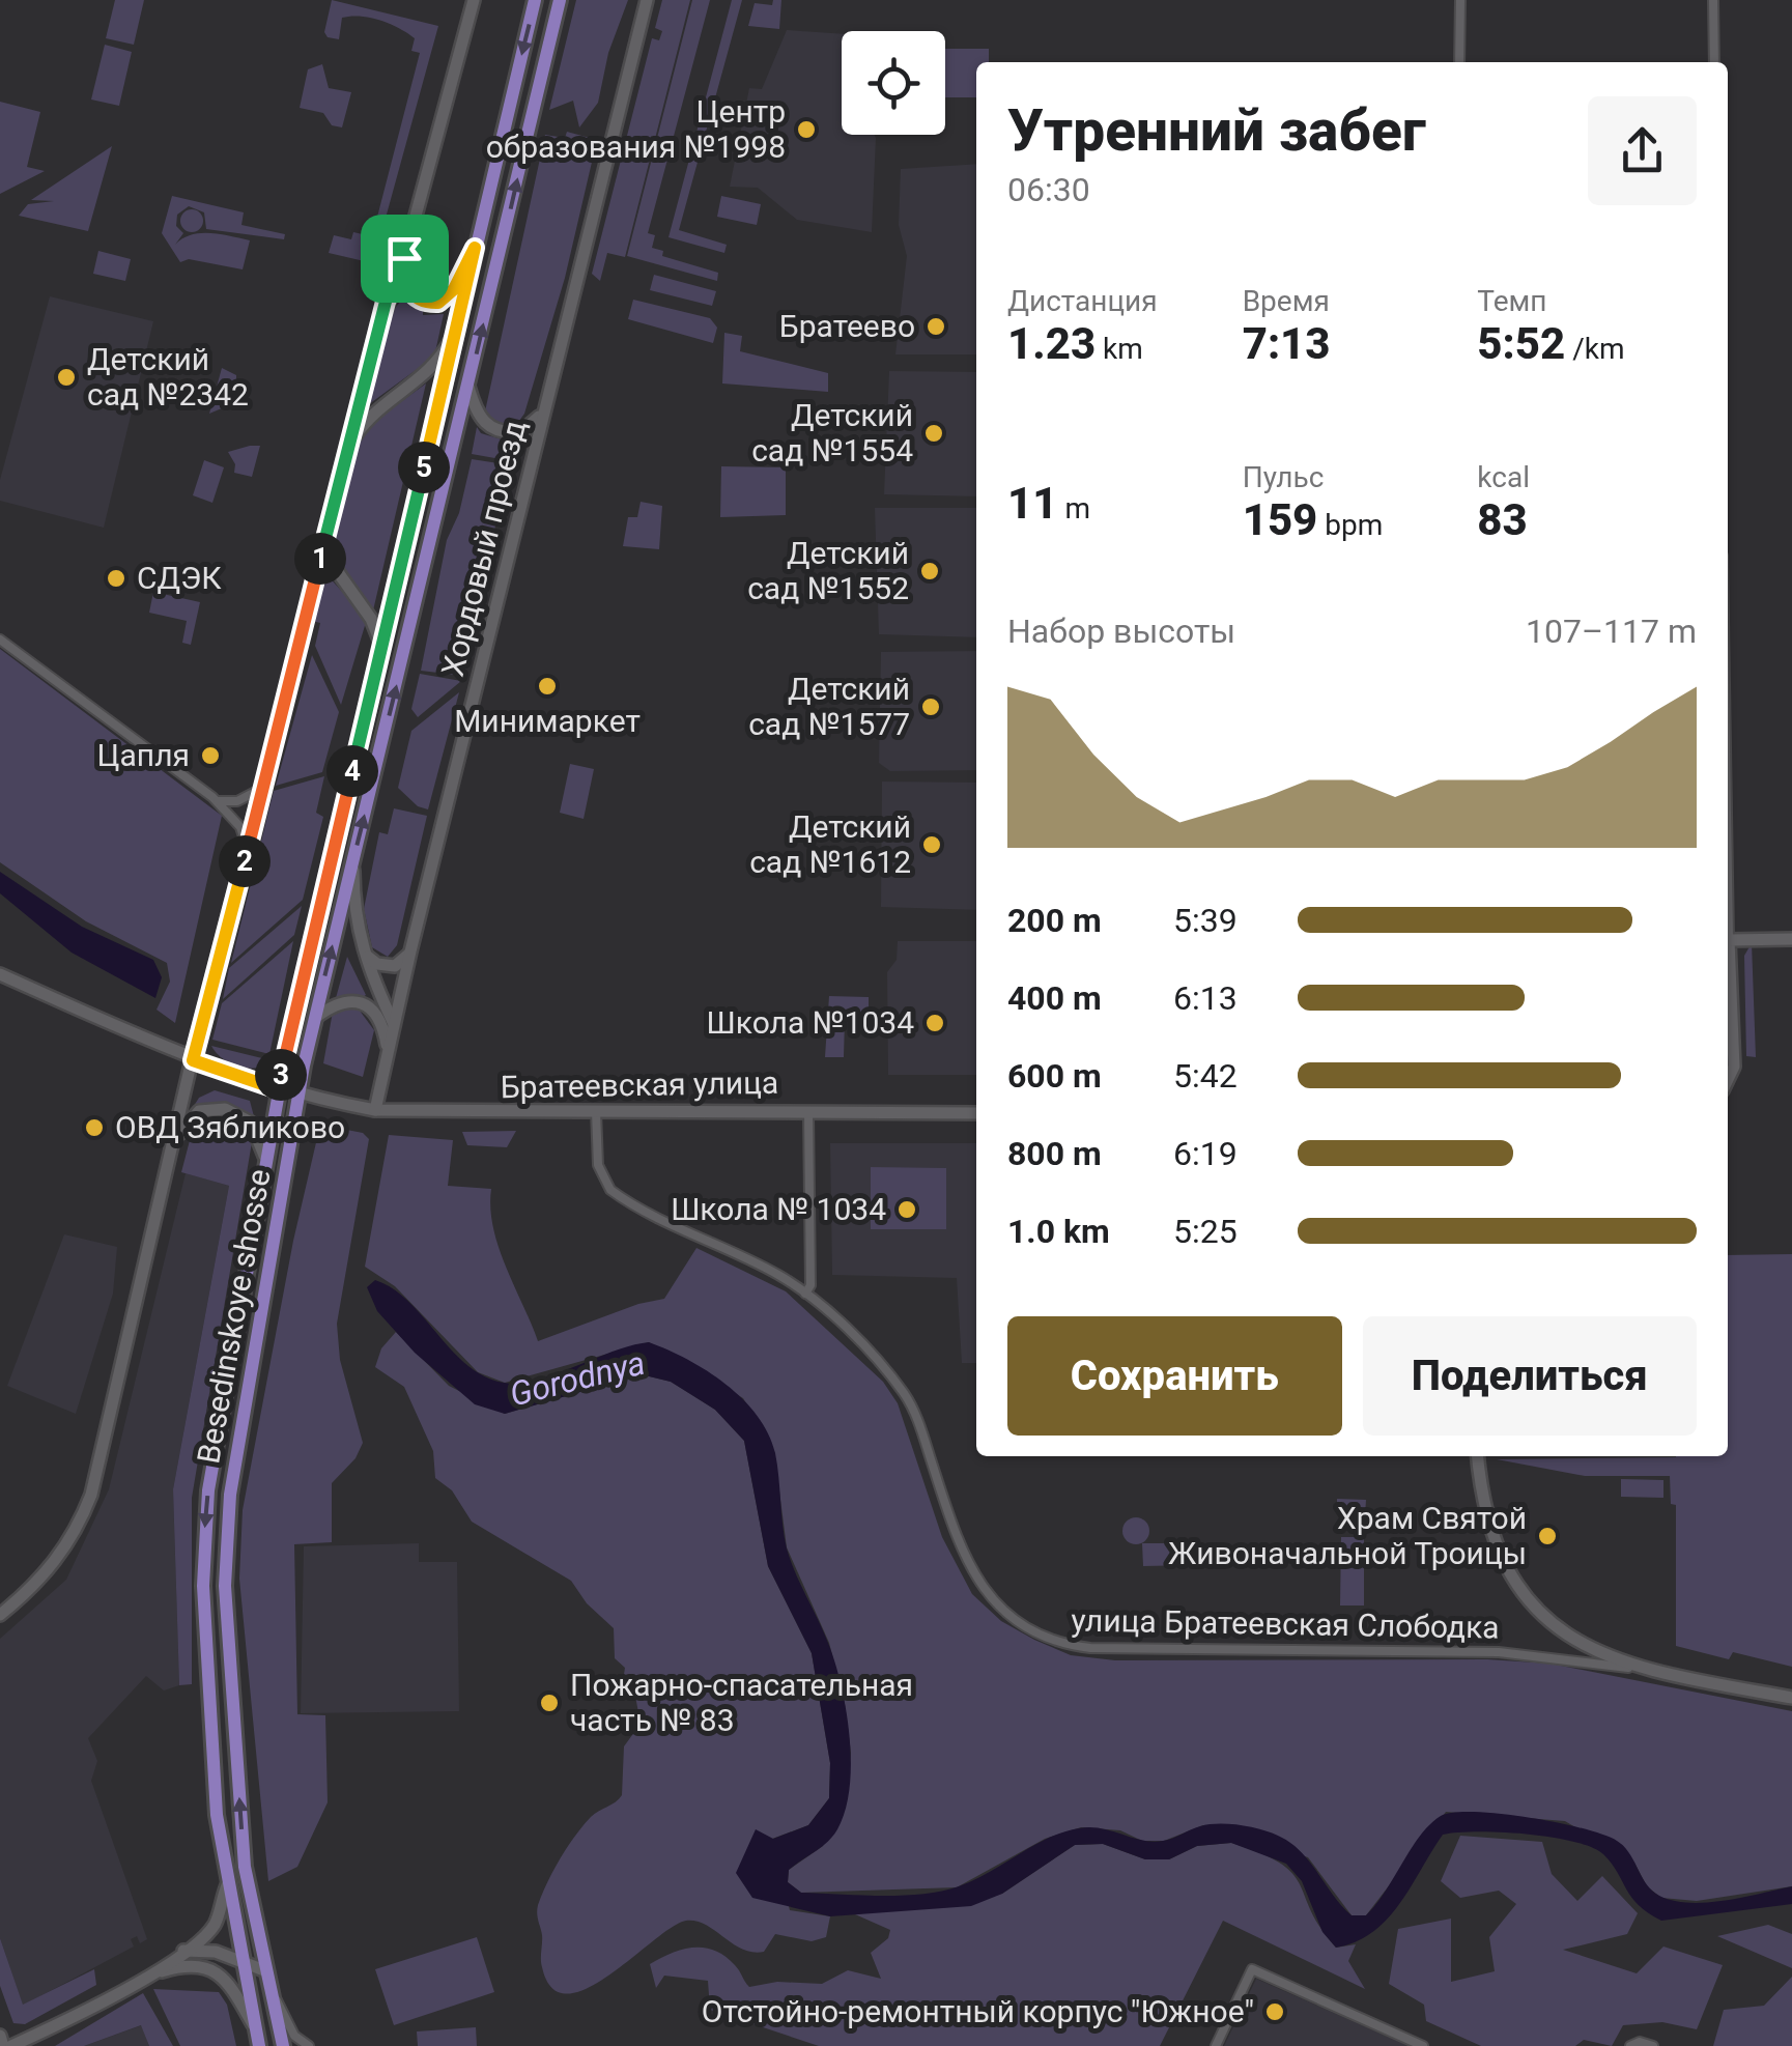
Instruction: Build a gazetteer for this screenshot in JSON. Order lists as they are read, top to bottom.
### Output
{
  "streets": {
    "main road": ["Хордовый проезд", "Братеевская улица", "Besedinskoye shosse"],
    "street": ["улица Братеевская Слободка"]
  },
  "crossings": [
    ["Хордовый проезд", "Братеевская улица"],
    ["Братеевская улица", "Besedinskoye shosse"],
    ["Братеевская улица", "улица Братеевская Слободка"]
  ],
  "water": ["Gorodnya"],
  "places": [
    "Центр образования №1998",
    "Братеево",
    "Детский сад №2342",
    "Детский сад №1554",
    "Детский сад №1552",
    "СДЭК",
    "Минимаркет",
    "Детский сад №1577",
    "Цапля",
    "Детский сад №1612",
    "Школа №1034",
    "ОВД Зябликово",
    "Школа № 1034",
    "Храм Святой Живоначальной Троицы",
    "Пожарно-спасательная часть № 83",
    "Отстойно-ремонтный корпус \"Южное\""
  ],
  "page": {
    "heading": ["Утренний забег", "06:30"],
    "stats": [
      ["Дистанция", "1.23 km"],
      ["Время", "7:13"],
      ["Темп", "5:52 /km"],
      ["11 m"],
      ["Пульс", "159 bpm"],
      ["kcal", "83"]
    ],
    "pins": [
      "5",
      "1",
      "4",
      "2",
      "3"
    ],
    "chart": ["Набор высоты", "107–117 m"],
    "list": [
      {
        "name": "200 m",
        "note": "5:39"
      },
      {
        "name": "400 m",
        "note": "6:13"
      },
      {
        "name": "600 m",
        "note": "5:42"
      },
      {
        "name": "800 m",
        "note": "6:19"
      },
      {
        "name": "1.0 km",
        "note": "5:25"
      }
    ],
    "buttons": ["Сохранить", "Поделиться"]
  }
}
